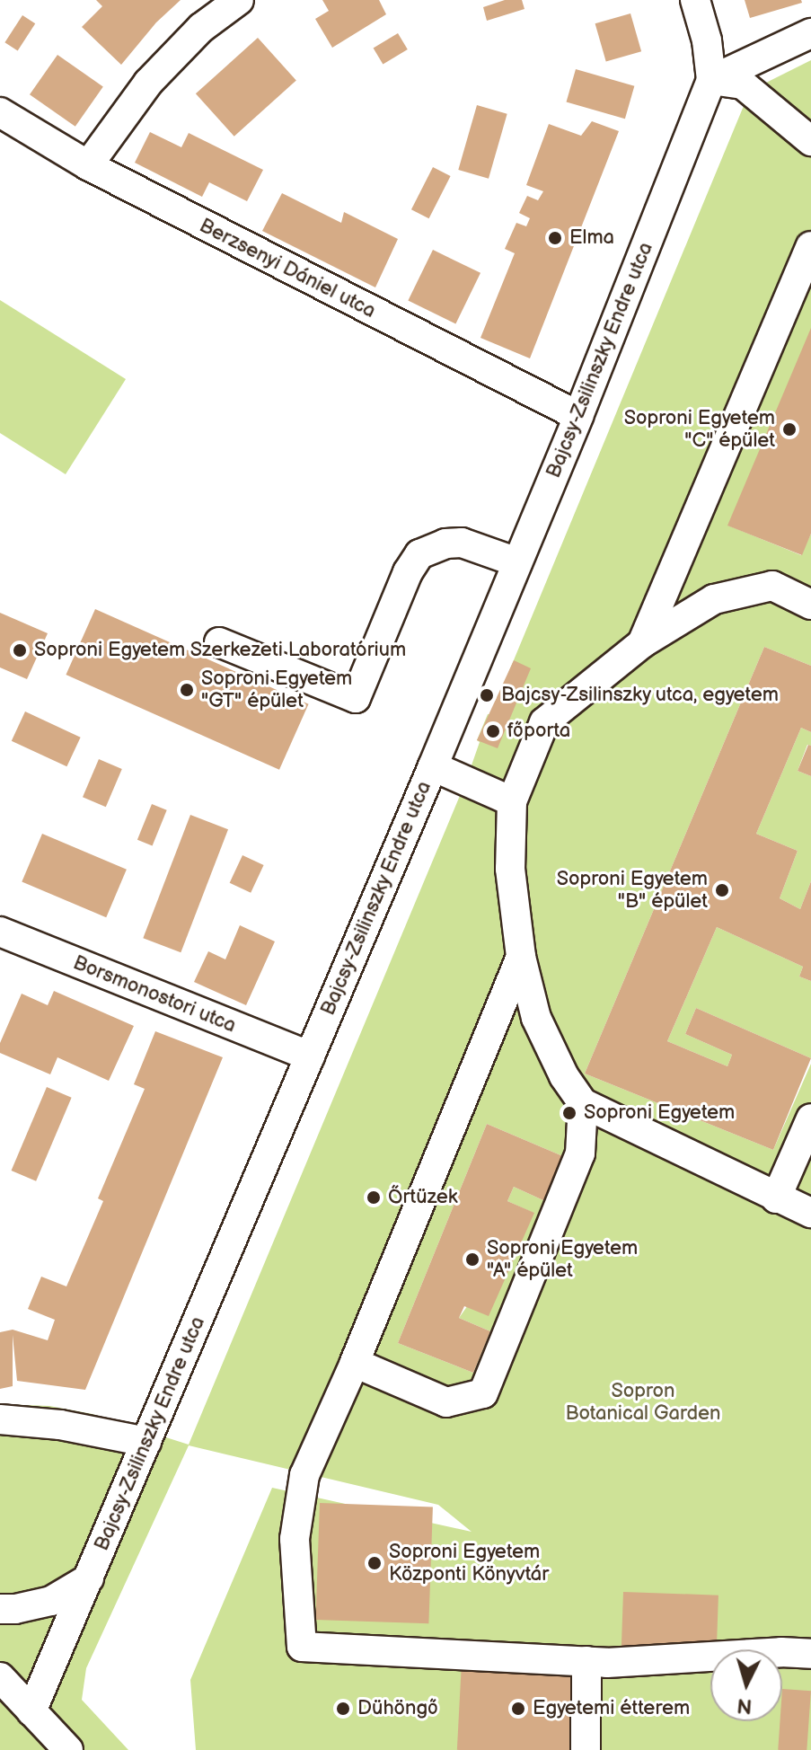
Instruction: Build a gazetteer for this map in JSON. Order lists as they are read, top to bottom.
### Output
{
  "streets": {
    "street": ["Berzsenyi Dániel utca", "Bajcsy-Zsilinszky Endre utca", "Borsmonostori utca"]
  },
  "crossings": [
    ["Berzsenyi Dániel utca", "Bajcsy-Zsilinszky Endre utca"],
    ["Bajcsy-Zsilinszky Endre utca", "Borsmonostori utca"]
  ],
  "parks": ["Sopron Botanical Garden"],
  "places": [
    "Elma",
    "Soproni Egyetem \"C\" épület",
    "Soproni Egyetem Szerkezeti Laboratórium",
    "Soproni Egyetem \"GT\" épület",
    "Bajcsy-Zsilinszky utca, egyetem",
    "főporta",
    "Soproni Egyetem \"B\" épület",
    "Soproni Egyetem",
    "Őrtüzek",
    "Soproni Egyetem \"A\" épület",
    "Soproni Egyetem Központi Könyvtár",
    "Dühöngő",
    "Egyetemi étterem"
  ],
  "north": "bottom"
}
